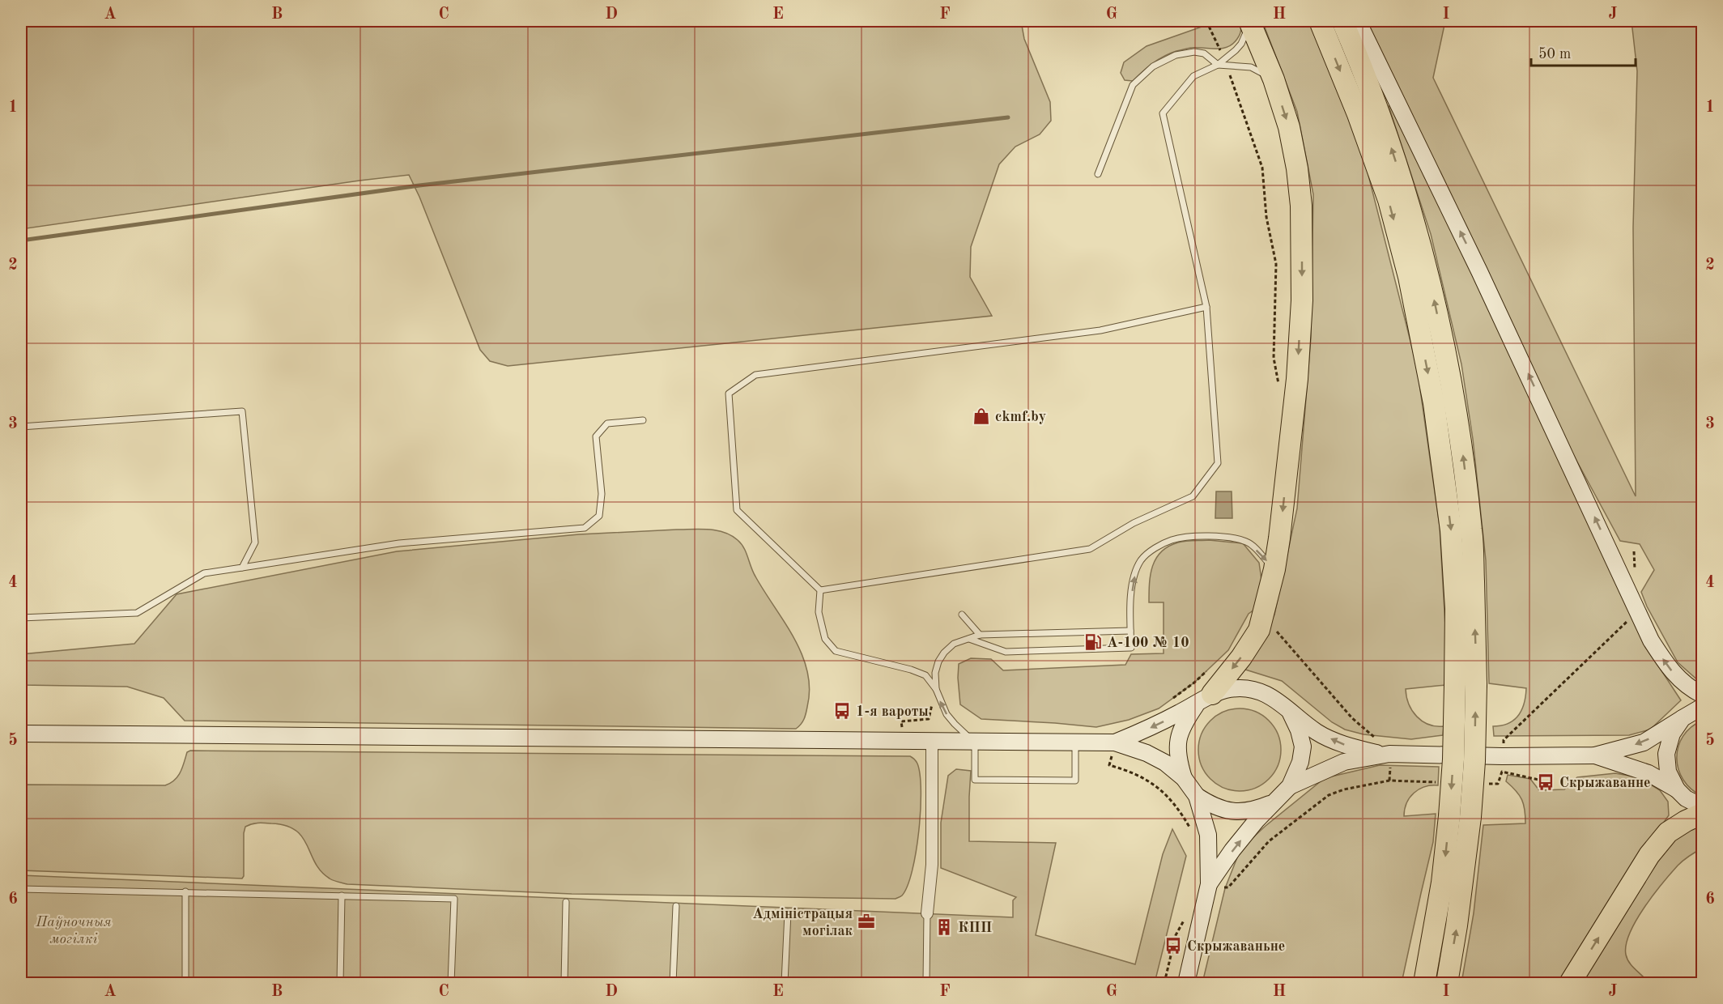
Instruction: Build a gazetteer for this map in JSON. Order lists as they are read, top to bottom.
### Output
{
  "parks": ["Паўночныя могілкі"],
  "places": {
    "shop": ["ckmf.by"],
    "fuel station": ["А-100 № 10"],
    "bus stop": ["1-я вароты", "Скрыжаванне", "Скрыжаваньне"],
    "office": ["Адміністрацыя могілак"],
    "building": ["КПП"]
  },
  "scale_bar": "50 m",
  "grid": {
    "columns": [
      "A",
      "B",
      "C",
      "D",
      "E",
      "F",
      "G",
      "H",
      "I",
      "J"
    ],
    "rows": [
      "1",
      "2",
      "3",
      "4",
      "5",
      "6"
    ]
  }
}
